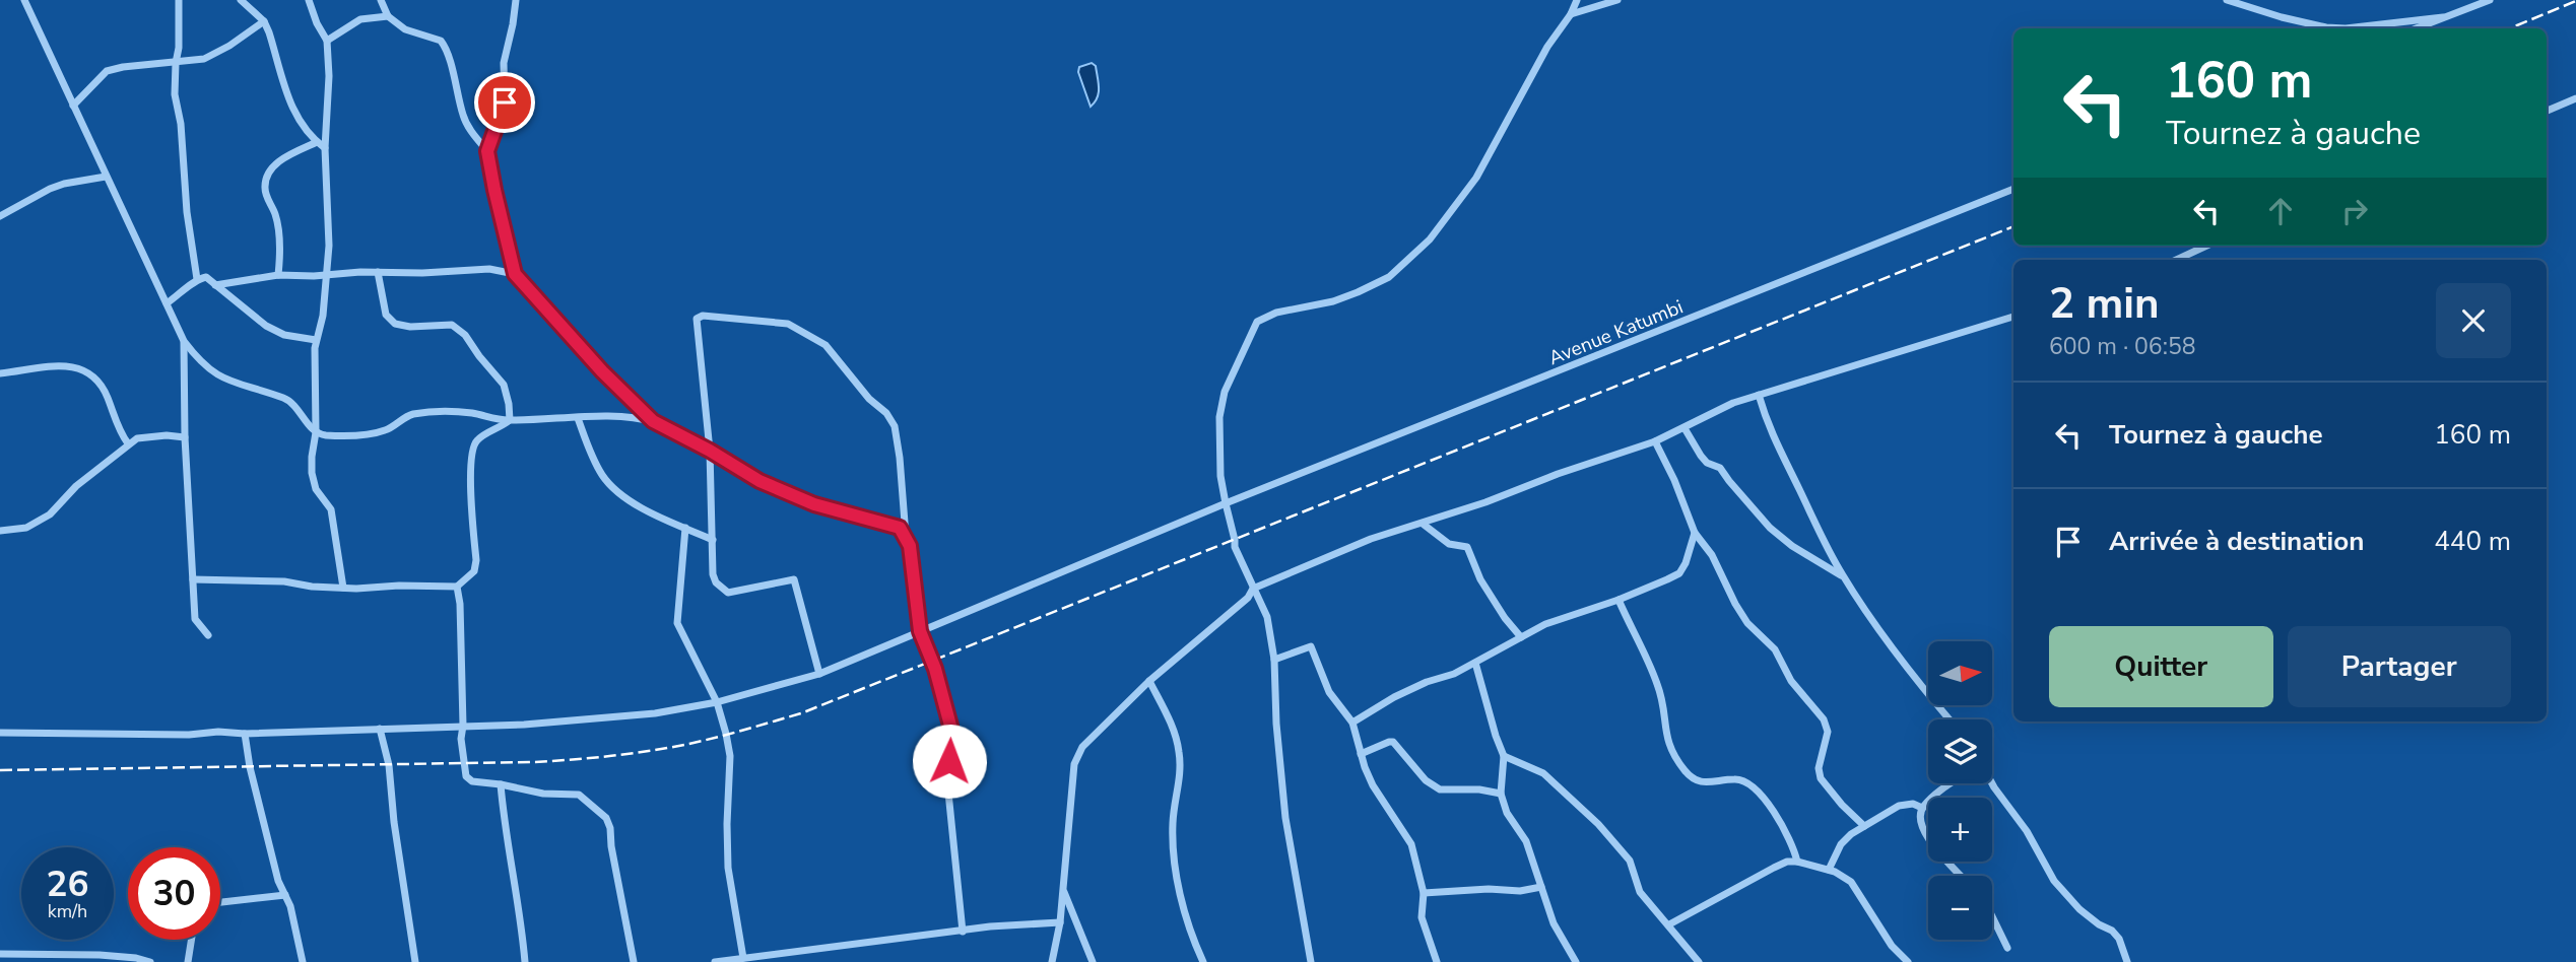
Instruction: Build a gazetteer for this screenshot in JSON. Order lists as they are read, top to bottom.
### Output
{
  "streets": {
    "street": ["Avenue Katumbi"]
  },
  "north": "right",
  "page": {
    "turn": ["160 m", "Tournez à gauche"],
    "heading": ["2 min", "600 m · 06:58"],
    "list": [
      {
        "name": "Tournez à gauche",
        "value": "160 m"
      },
      {
        "name": "Arrivée à destination",
        "value": "440 m"
      }
    ],
    "buttons": ["Quitter", "Partager"],
    "map_buttons": ["+", "−"],
    "speed": "26 km/h",
    "limit": "30"
  }
}
